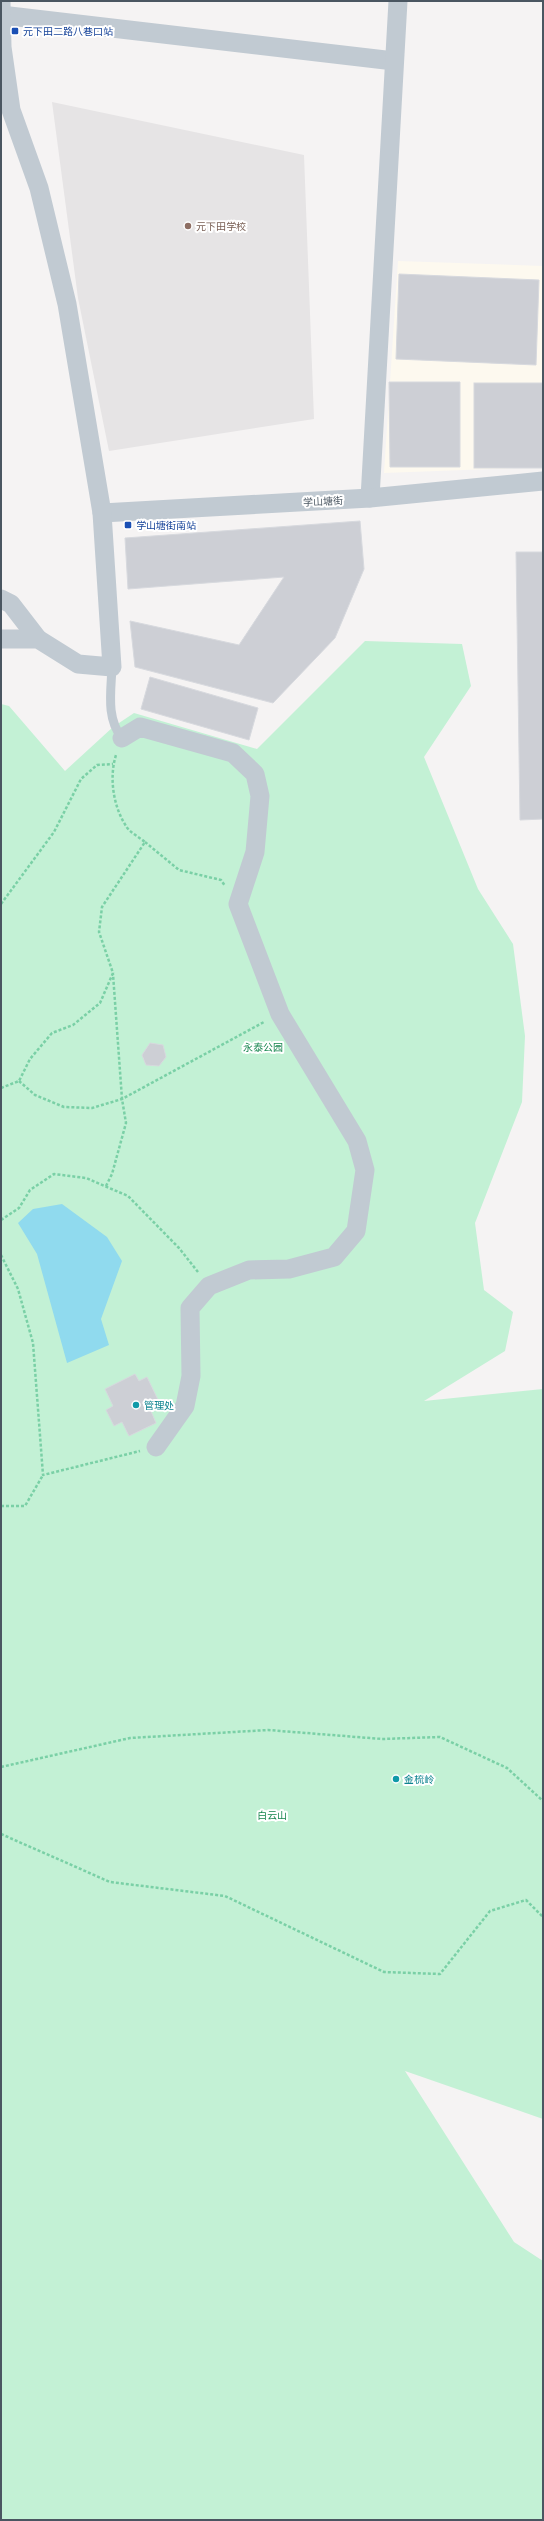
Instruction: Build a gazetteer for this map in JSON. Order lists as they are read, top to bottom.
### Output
{
  "streets": {
    "street": ["学山塘街"]
  },
  "parks": ["永泰公园", "白云山"],
  "places": {
    "transit": ["元下田二路八巷口站", "学山塘街南站"],
    "other": ["元下田学校", "管理处", "金梳岭"]
  }
}
